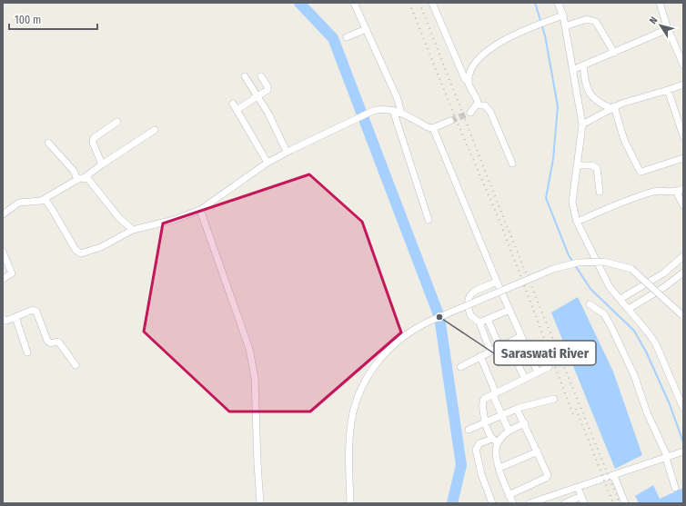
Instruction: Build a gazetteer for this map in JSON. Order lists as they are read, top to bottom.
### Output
{
  "places": ["Saraswati River"],
  "scale_bar": "100 m",
  "north": "top left"
}
